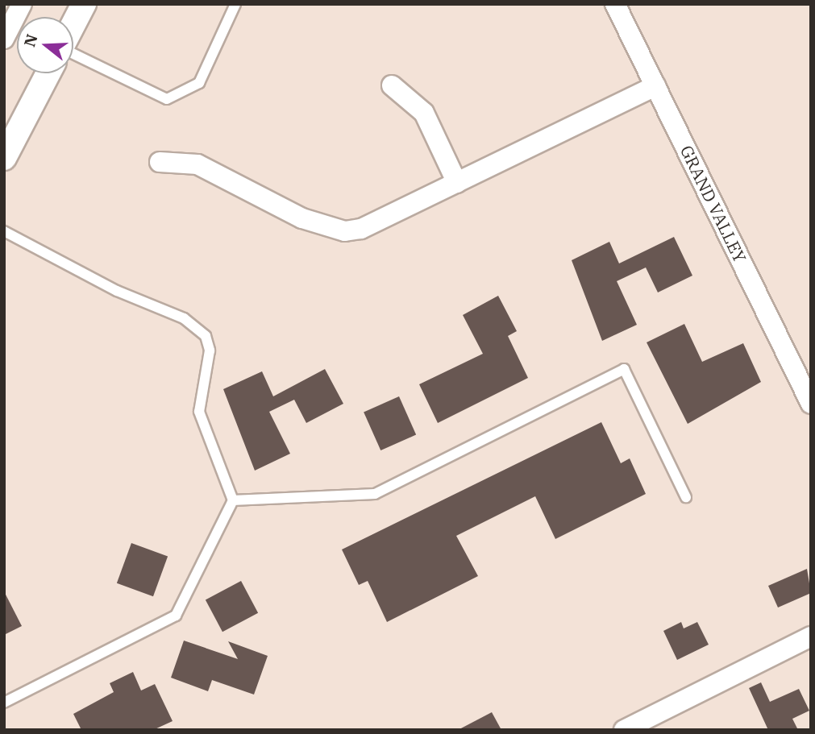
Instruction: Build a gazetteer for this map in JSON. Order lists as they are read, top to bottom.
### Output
{
  "streets": {
    "street": ["GRAND VALLEY"]
  },
  "north": "left"
}
